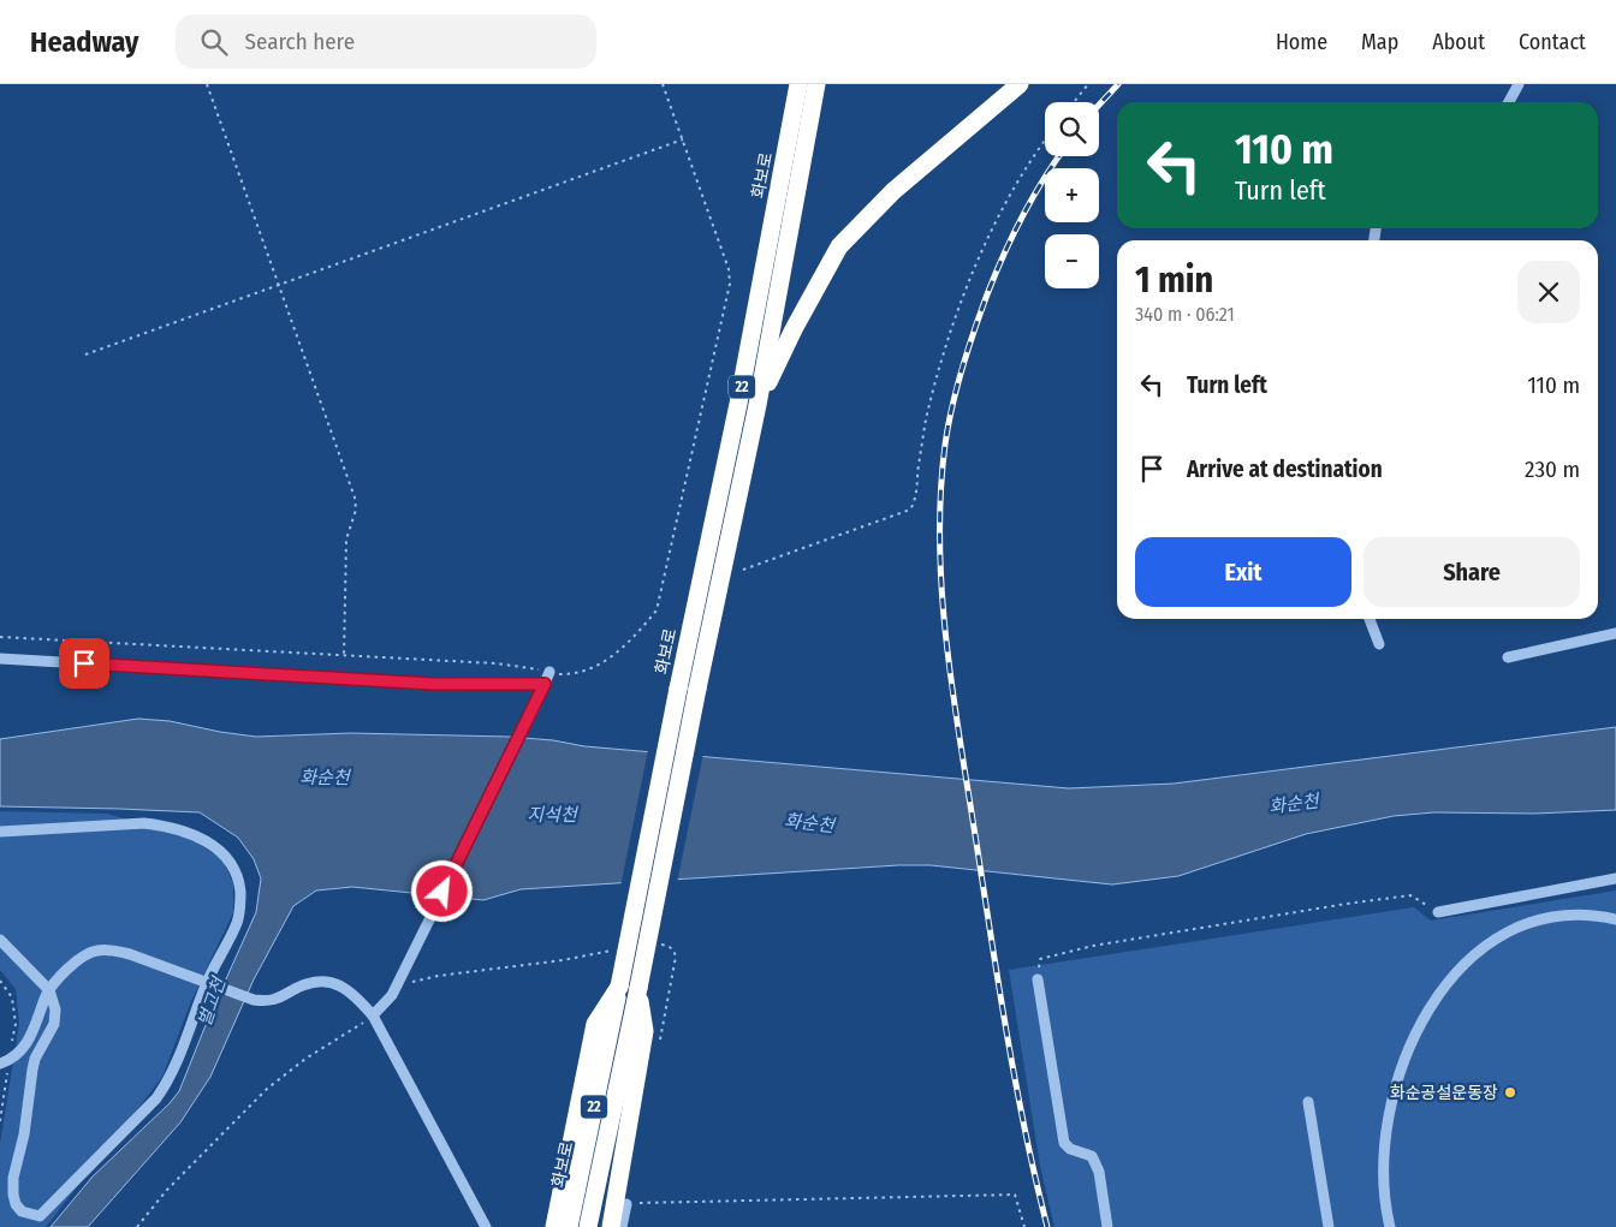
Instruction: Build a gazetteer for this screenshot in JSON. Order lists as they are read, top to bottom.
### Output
{
  "streets": {
    "highway": ["화보로", "22"]
  },
  "water": ["화순천", "지석천", "벌고천"],
  "places": ["화순공설운동장"],
  "page": {
    "header": "Headway",
    "search": "Search here",
    "nav": [
      "Home",
      "Map",
      "About",
      "Contact"
    ],
    "map_buttons": ["+", "−"],
    "turn": ["110 m", "Turn left"],
    "heading": ["1 min", "340 m · 06:21"],
    "list": [
      {
        "name": "Turn left",
        "value": "110 m"
      },
      {
        "name": "Arrive at destination",
        "value": "230 m"
      }
    ],
    "buttons": ["Exit", "Share"]
  }
}
